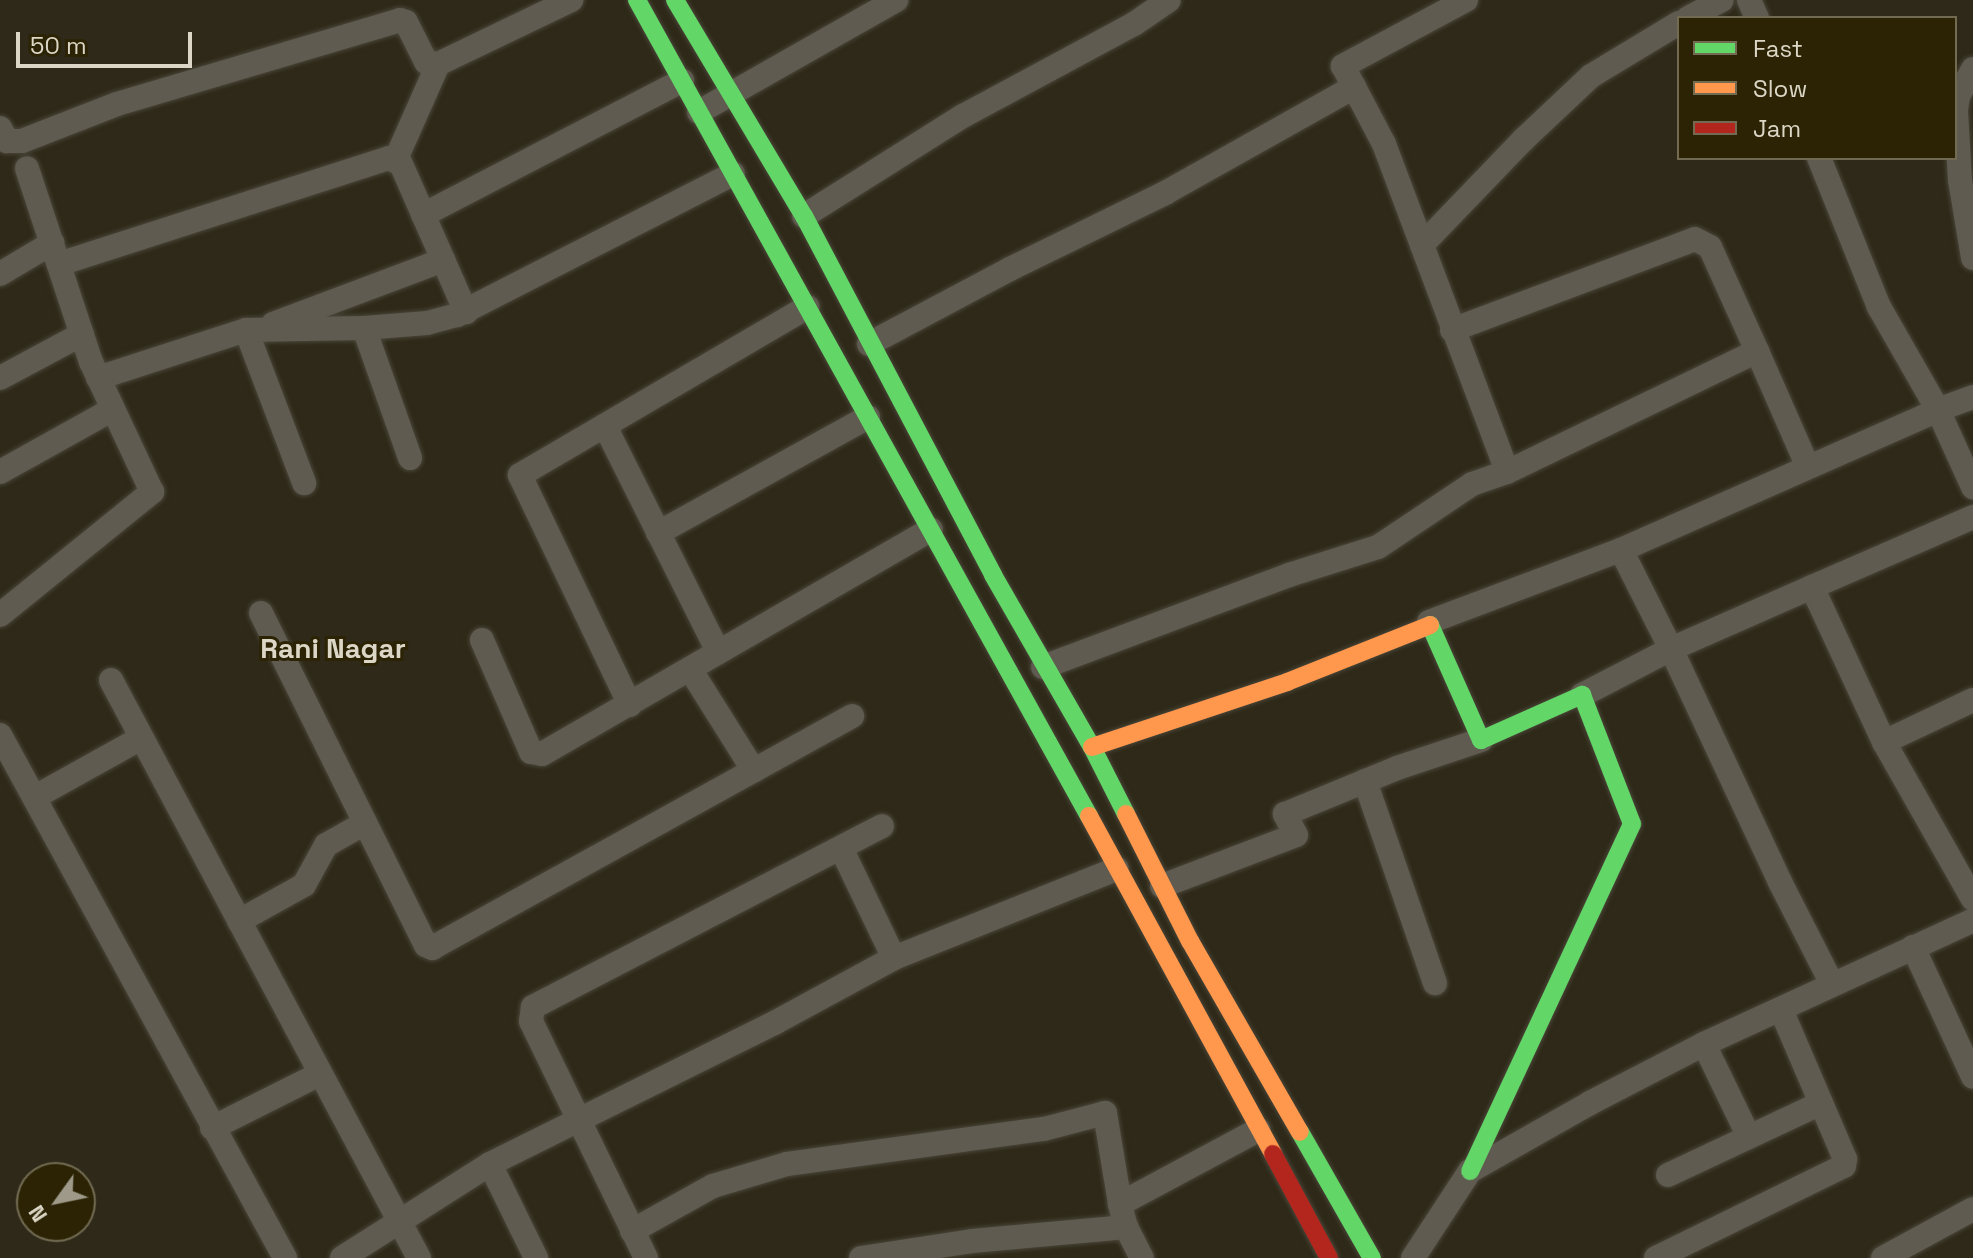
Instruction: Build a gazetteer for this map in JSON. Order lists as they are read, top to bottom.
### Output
{
  "districts": ["Rani Nagar"],
  "legend": ["Fast", "Slow", "Jam"],
  "scale_bar": "50 m",
  "north": "bottom left"
}
